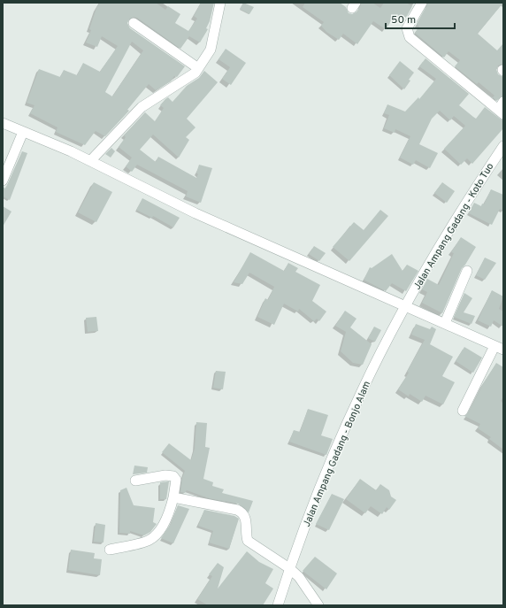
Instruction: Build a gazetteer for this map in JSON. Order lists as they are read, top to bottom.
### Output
{
  "streets": {
    "street": ["Jalan Ampang Gadang - Koto Tuo", "Jalan Ampang Gadang - Bonjo Alam"]
  },
  "crossings": [
    ["Jalan Ampang Gadang - Koto Tuo", "Jalan Ampang Gadang - Bonjo Alam"]
  ],
  "scale_bar": "50 m"
}
